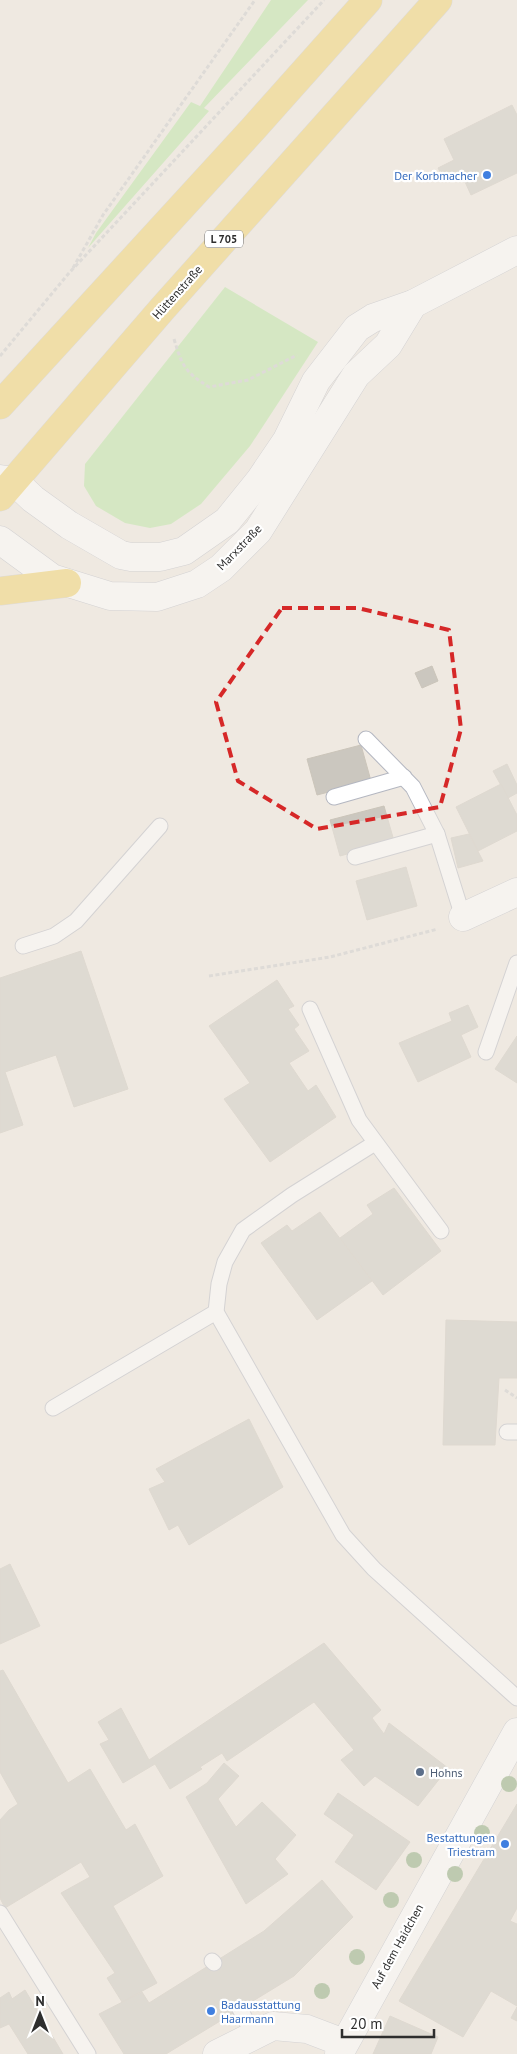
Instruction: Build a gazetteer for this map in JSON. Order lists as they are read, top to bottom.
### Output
{
  "streets": {
    "main road": ["L 705", "Hüttenstraße"],
    "street": ["Marxstraße", "Auf dem Haidchen"]
  },
  "places": [
    "Der Korbmacher",
    "Hohns",
    "Bestattungen Triestram",
    "Badausstattung Haarmann"
  ],
  "scale_bar": "20 m",
  "north": "top"
}
